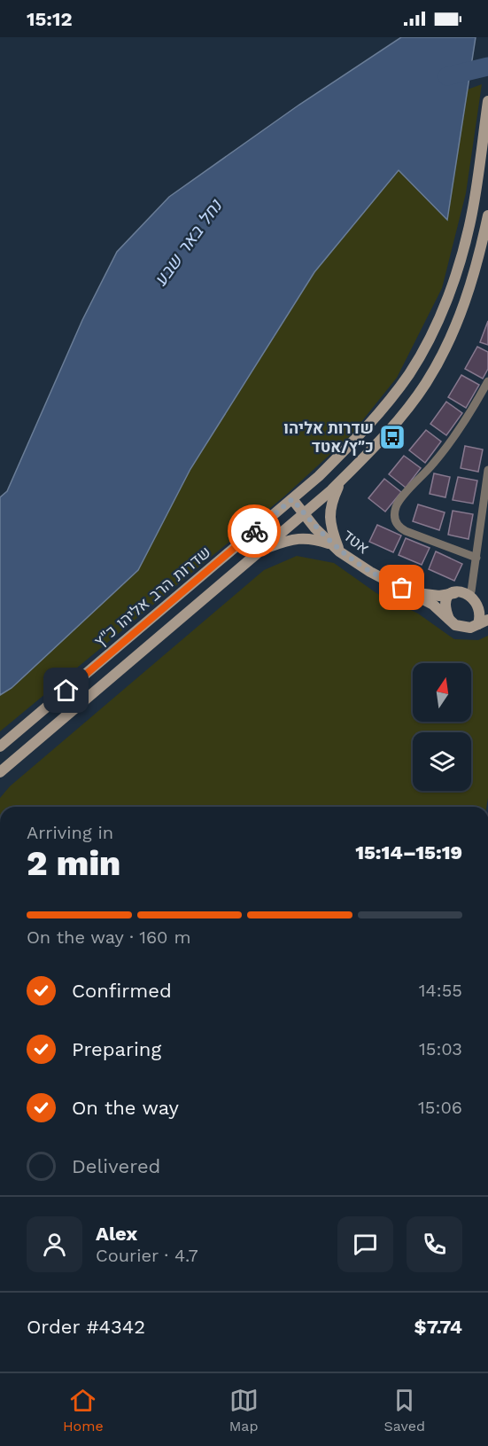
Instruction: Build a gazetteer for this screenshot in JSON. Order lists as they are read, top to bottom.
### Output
{
  "streets": {
    "street": ["אטד", "שדרות הרב אליהו כ\"ץ"]
  },
  "crossings": [
    ["אטד", "שדרות הרב אליהו כ\"ץ"]
  ],
  "water": ["נחל באר שבע"],
  "places": {
    "bus stop": ["שדרות אליהו כ״ץ/אטד"]
  },
  "north": "top",
  "page": {
    "status": "15:12",
    "heading": ["2 min", "Arriving in", "15:14–15:19"],
    "panel": [
      "Alex",
      "Courier · 4.7",
      "Order #4342",
      "$7.74"
    ],
    "bar": "On the way · 160 m",
    "list": [
      ["Confirmed", "14:55"],
      ["Preparing", "15:03"],
      ["On the way", "15:06"],
      "Delivered"
    ],
    "tabs": ["Home", "Map", "Saved"]
  }
}
